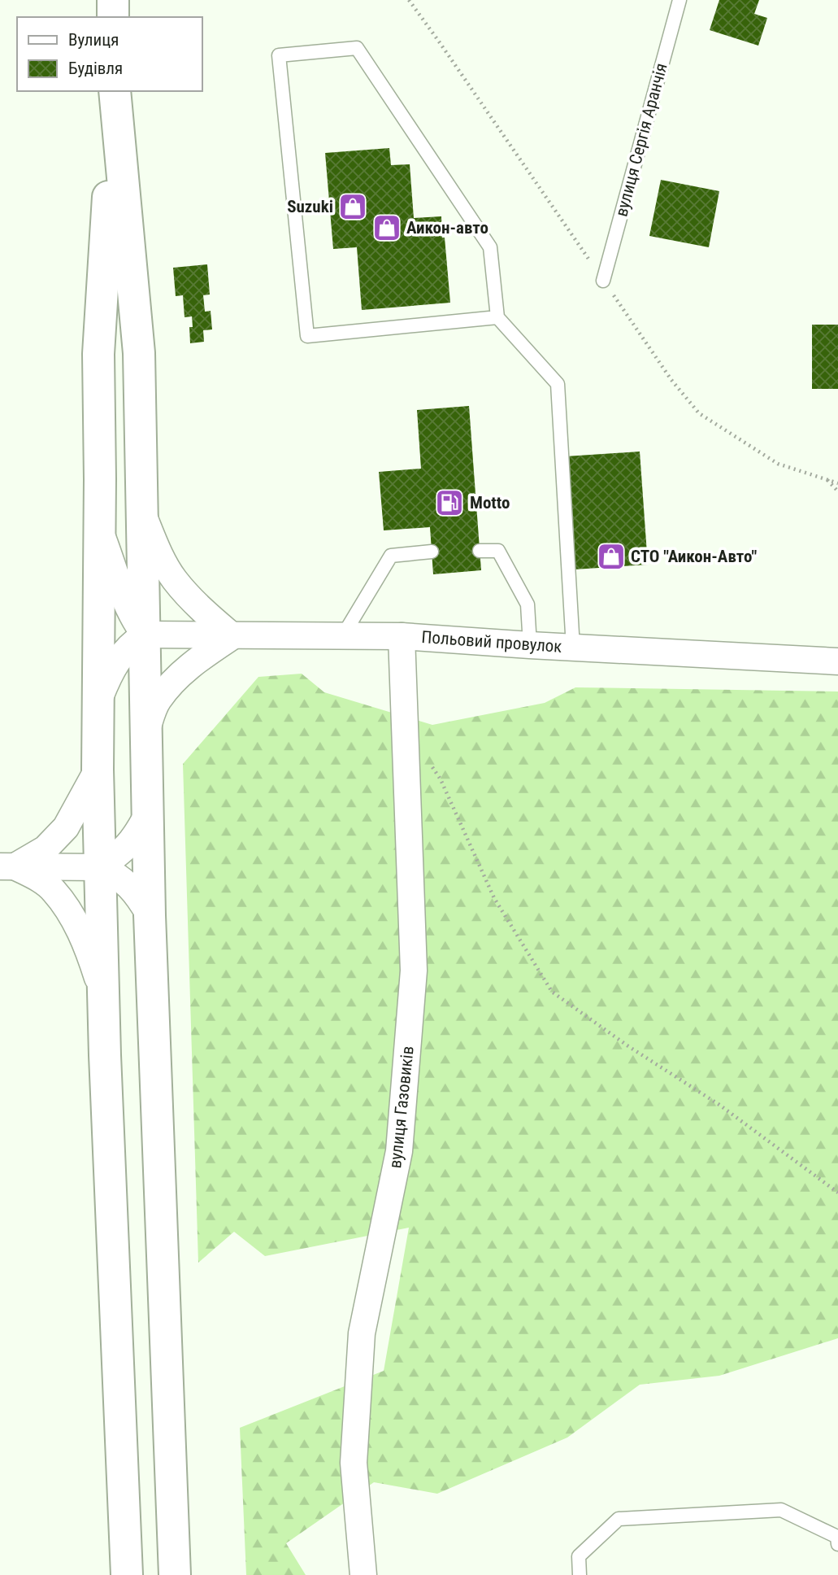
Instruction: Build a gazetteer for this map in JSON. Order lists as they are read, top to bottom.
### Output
{
  "streets": {
    "street": ["Польовий провулок", "вулиця Газовиків"],
    "lane": ["вулиця Сергія Аранчія"]
  },
  "crossings": [
    ["Польовий провулок", "вулиця Газовиків"]
  ],
  "places": {
    "shop": ["Suzuki", "Аикон-авто", "СТО \"Аикон-Авто\""],
    "fuel station": ["Motto"]
  },
  "legend": ["Вулиця", "Будівля"]
}
